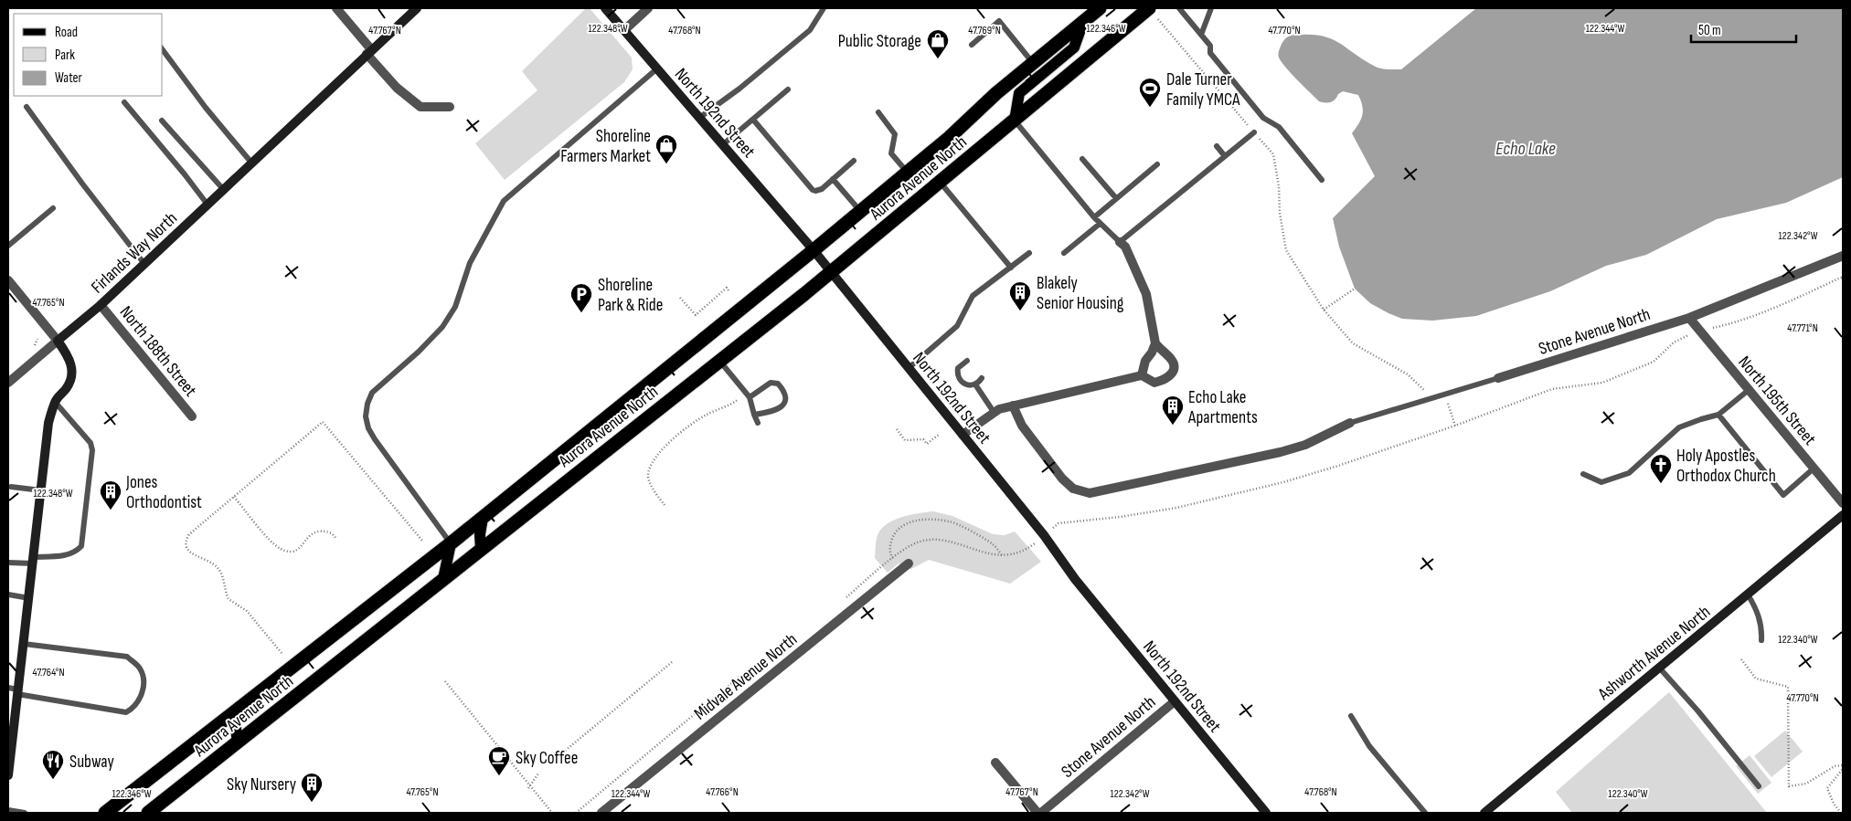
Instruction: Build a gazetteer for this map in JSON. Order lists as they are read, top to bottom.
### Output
{
  "streets": {
    "highway": ["Aurora Avenue North"],
    "street": [
      "North 192nd Street",
      "Firlands Way North",
      "Stone Avenue North",
      "North 188th Street",
      "North 195th Street",
      "Ashworth Avenue North",
      "Midvale Avenue North"
    ]
  },
  "crossings": [
    ["North 192nd Street", "Aurora Avenue North"],
    ["North 192nd Street", "Stone Avenue North"],
    ["Firlands Way North", "North 188th Street"],
    ["Stone Avenue North", "North 195th Street"]
  ],
  "water": ["Echo Lake"],
  "places": {
    "shop": ["Public Storage", "Shoreline Farmers Market"],
    "sports": ["Dale Turner Family YMCA"],
    "building": [
      "Blakely Senior Housing",
      "Echo Lake Apartments",
      "Jones Orthodontist",
      "Sky Nursery"
    ],
    "parking": ["Shoreline Park & Ride"],
    "church": ["Holy Apostles Orthodox Church"],
    "cafe": ["Sky Coffee"],
    "restaurant": ["Subway"]
  },
  "legend": ["Road", "Park", "Water"],
  "scale_bar": "50 m",
  "coordinates": [
    "122.348°W",
    "122.346°W",
    "122.344°W",
    "47.767°N",
    "47.768°N",
    "47.769°N",
    "47.770°N",
    "122.342°W",
    "47.765°N",
    "47.771°N",
    "122.340°W",
    "47.764°N",
    "47.766°N"
  ]
}
